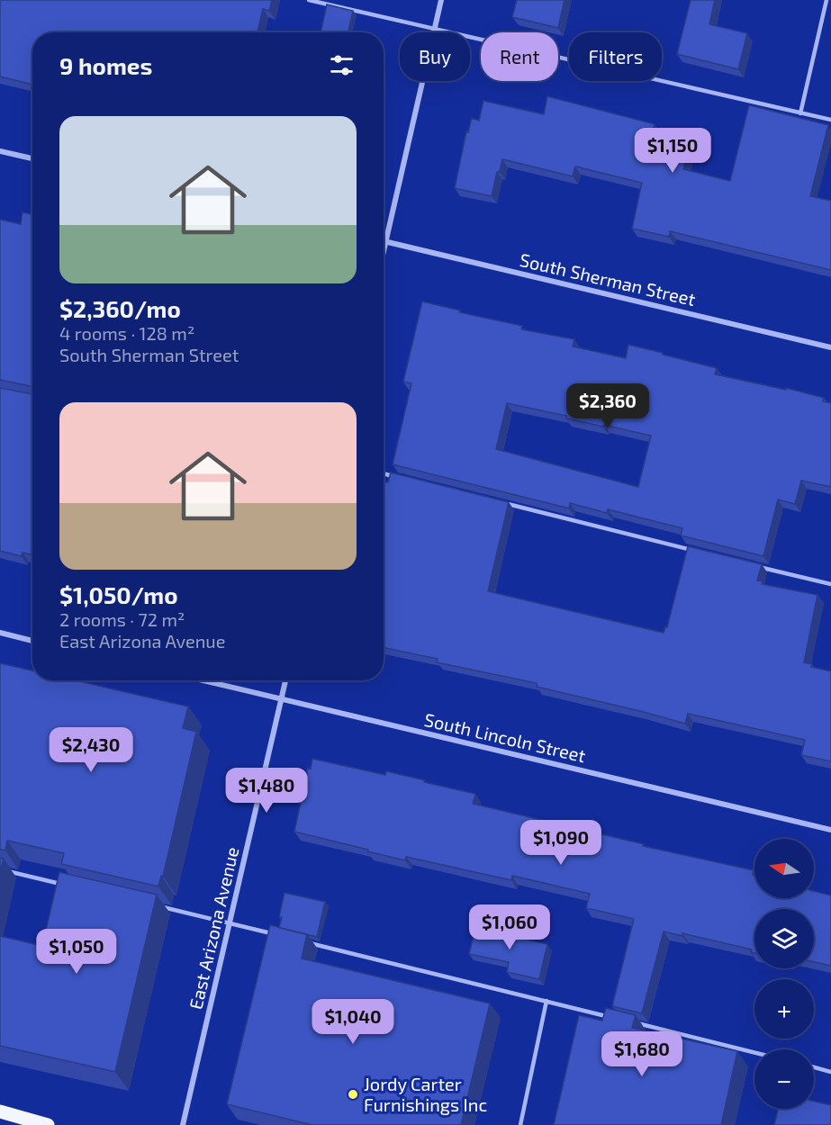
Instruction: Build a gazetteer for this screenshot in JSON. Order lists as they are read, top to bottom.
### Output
{
  "streets": {
    "street": ["South Sherman Street", "South Lincoln Street", "East Arizona Avenue"]
  },
  "crossings": [
    ["South Lincoln Street", "East Arizona Avenue"]
  ],
  "places": ["Jordy Carter Furnishings Inc"],
  "north": "left",
  "page": {
    "chip": ["Buy", "Rent", "Filters"],
    "heading": "9 homes",
    "list": [
      {
        "name": "$2,360/mo",
        "note": "4 rooms · 128 m² · South Sherman Street"
      },
      {
        "name": "$1,050/mo",
        "note": "2 rooms · 72 m² · East Arizona Avenue"
      }
    ],
    "price": [
      "$1,150",
      "$2,360",
      "$2,430",
      "$1,480",
      "$1,090",
      "$1,060",
      "$1,050",
      "$1,040",
      "$1,680"
    ],
    "map_buttons": ["+", "−"]
  }
}
